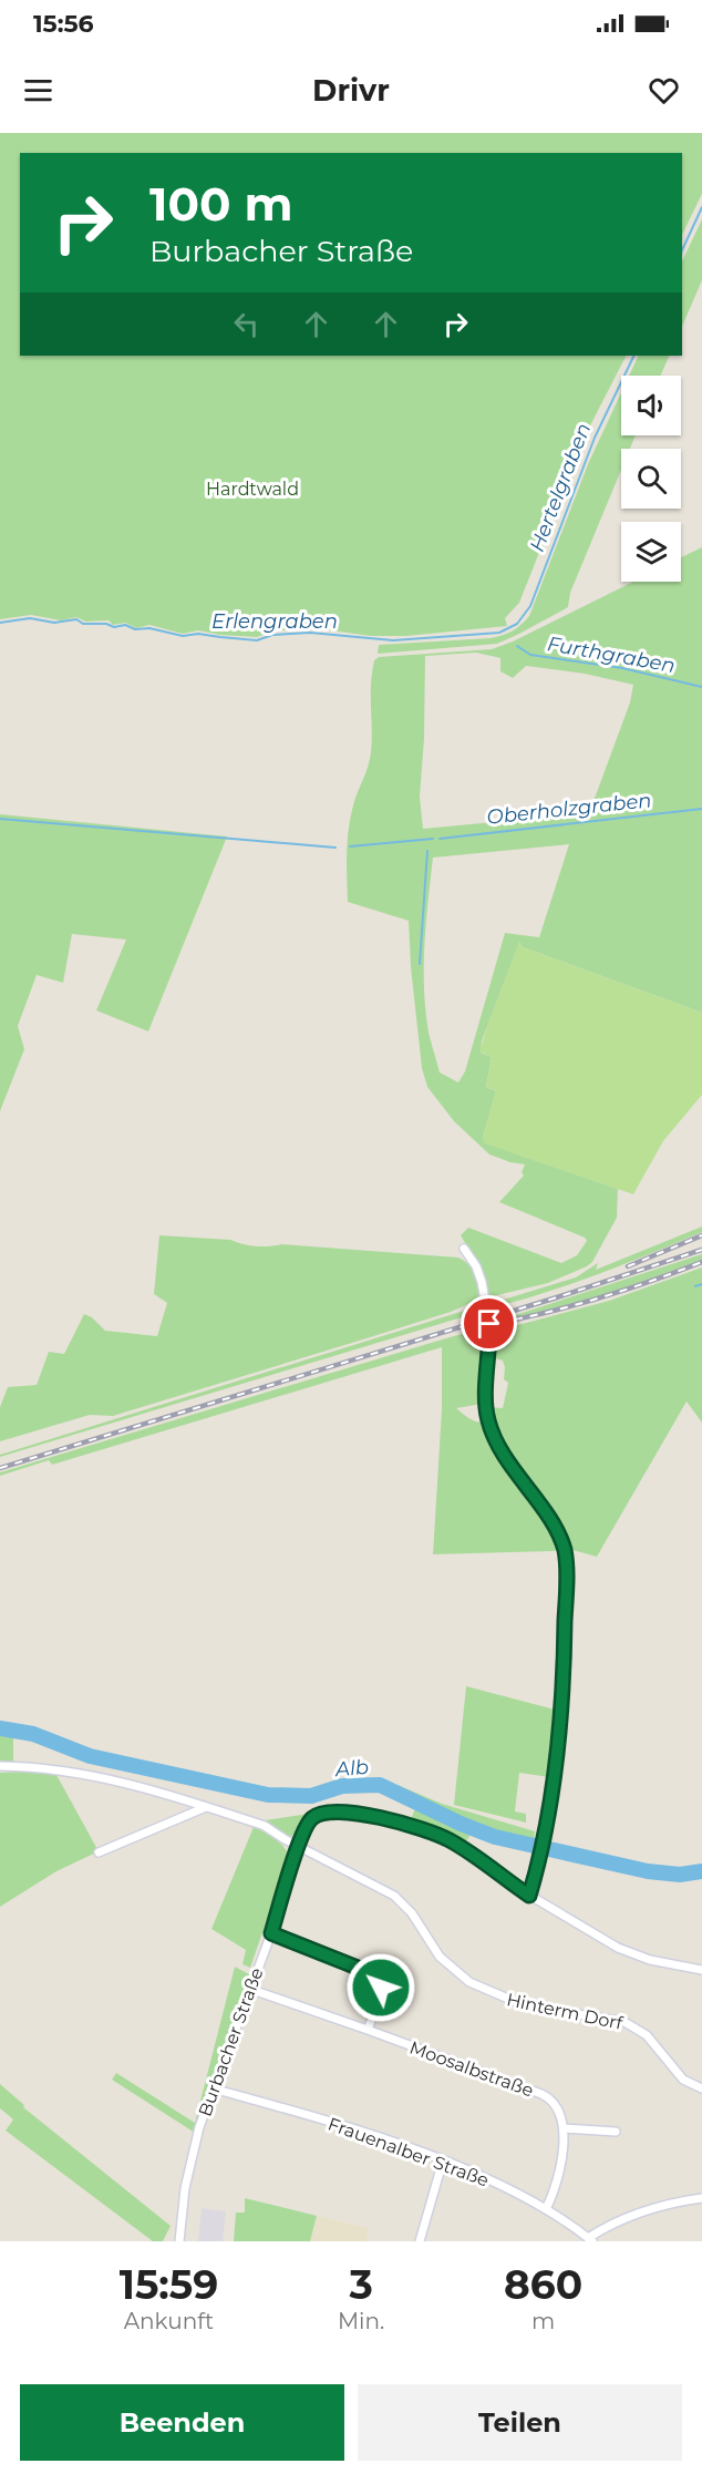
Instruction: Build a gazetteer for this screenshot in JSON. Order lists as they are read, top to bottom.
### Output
{
  "streets": {
    "street": [
      "Hinterm Dorf",
      "Burbacher Straße",
      "Moosalbstraße",
      "Frauenalber Straße"
    ]
  },
  "crossings": [
    ["Hinterm Dorf", "Burbacher Straße"],
    ["Burbacher Straße", "Moosalbstraße"],
    ["Burbacher Straße", "Frauenalber Straße"]
  ],
  "water": [
    "Hertelgraben",
    "Erlengraben",
    "Furthgraben",
    "Oberholzgraben",
    "Alb"
  ],
  "parks": ["Hardtwald"],
  "page": {
    "status": "15:56",
    "header": "Drivr",
    "turn": ["100 m", "Burbacher Straße"],
    "eta": [
      "15:59",
      "Ankunft",
      "3",
      "Min.",
      "860",
      "m"
    ],
    "buttons": ["Beenden", "Teilen"]
  }
}
